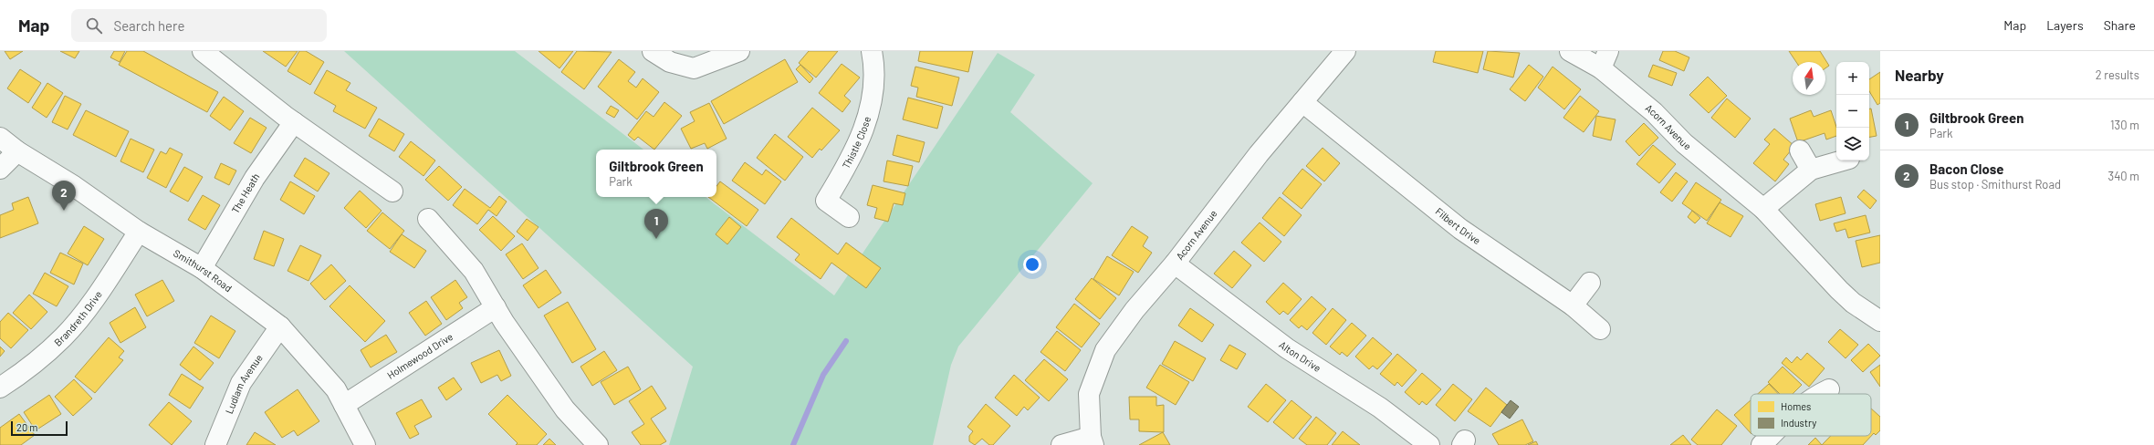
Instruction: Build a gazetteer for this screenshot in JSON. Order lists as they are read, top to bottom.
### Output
{
  "streets": {
    "street": [
      "Acorn Avenue",
      "Thistle Close",
      "The Heath",
      "Filbert Drive",
      "Smithurst Road",
      "Brandreth Drive",
      "Holmewood Drive",
      "Alton Drive",
      "Ludlam Avenue"
    ]
  },
  "crossings": [
    ["Acorn Avenue", "Filbert Drive"],
    ["Acorn Avenue", "Alton Drive"],
    ["The Heath", "Smithurst Road"],
    ["Smithurst Road", "Brandreth Drive"],
    ["Smithurst Road", "Holmewood Drive"],
    ["Smithurst Road", "Ludlam Avenue"]
  ],
  "legend": ["Homes", "Industry"],
  "scale_bar": "20 m",
  "north": "top",
  "page": {
    "header": "Map",
    "search": "Search here",
    "nav": ["Map", "Layers", "Share"],
    "heading": ["Nearby", "2 results"],
    "map_buttons": ["+", "−"],
    "list": [
      {
        "mark": "1",
        "name": "Giltbrook Green",
        "note": "Park",
        "value": "130 m"
      },
      {
        "mark": "2",
        "name": "Bacon Close",
        "note": "Bus stop · Smithurst Road",
        "value": "340 m"
      }
    ],
    "popup": ["Giltbrook Green", "Park"],
    "pins": ["2", "1"],
    "scale": "20 m"
  }
}
